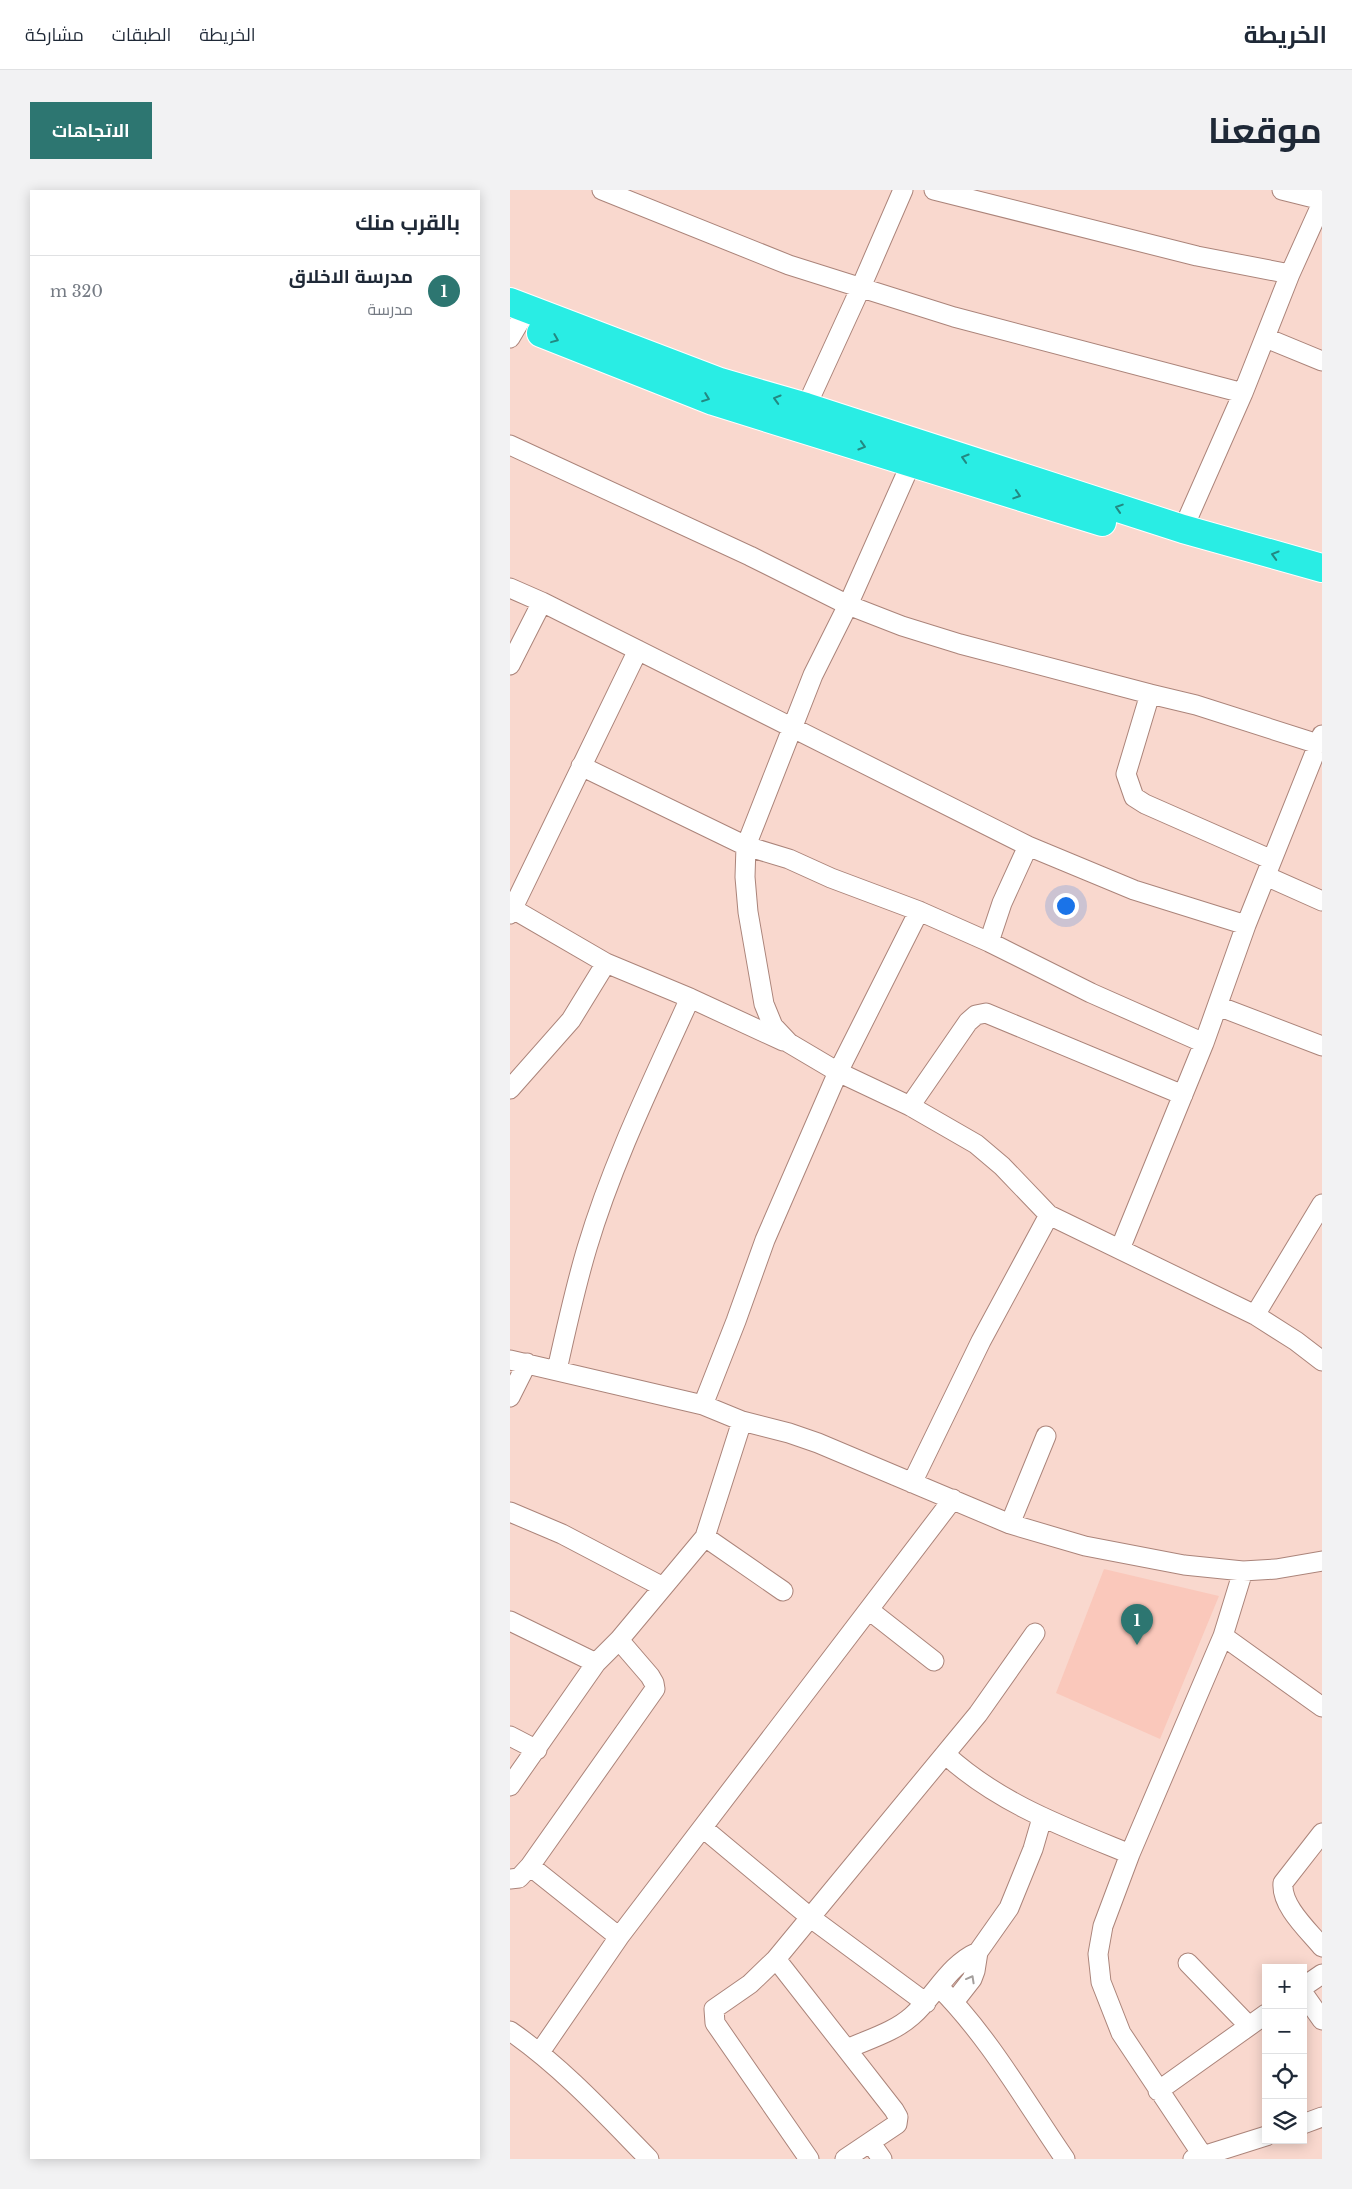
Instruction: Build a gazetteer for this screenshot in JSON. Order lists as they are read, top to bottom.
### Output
{
  "page": {
    "header": "الخريطة",
    "nav": ["الخريطة", "الطبقات", "مشاركة"],
    "title": "موقعنا",
    "buttons": "الاتجاهات",
    "heading": "بالقرب منك",
    "list": [
      {
        "mark": "1",
        "name": "مدرسة الاخلاق",
        "note": "مدرسة",
        "value": "320 m"
      }
    ],
    "pins": "1",
    "map_buttons": ["+", "−"]
  }
}
